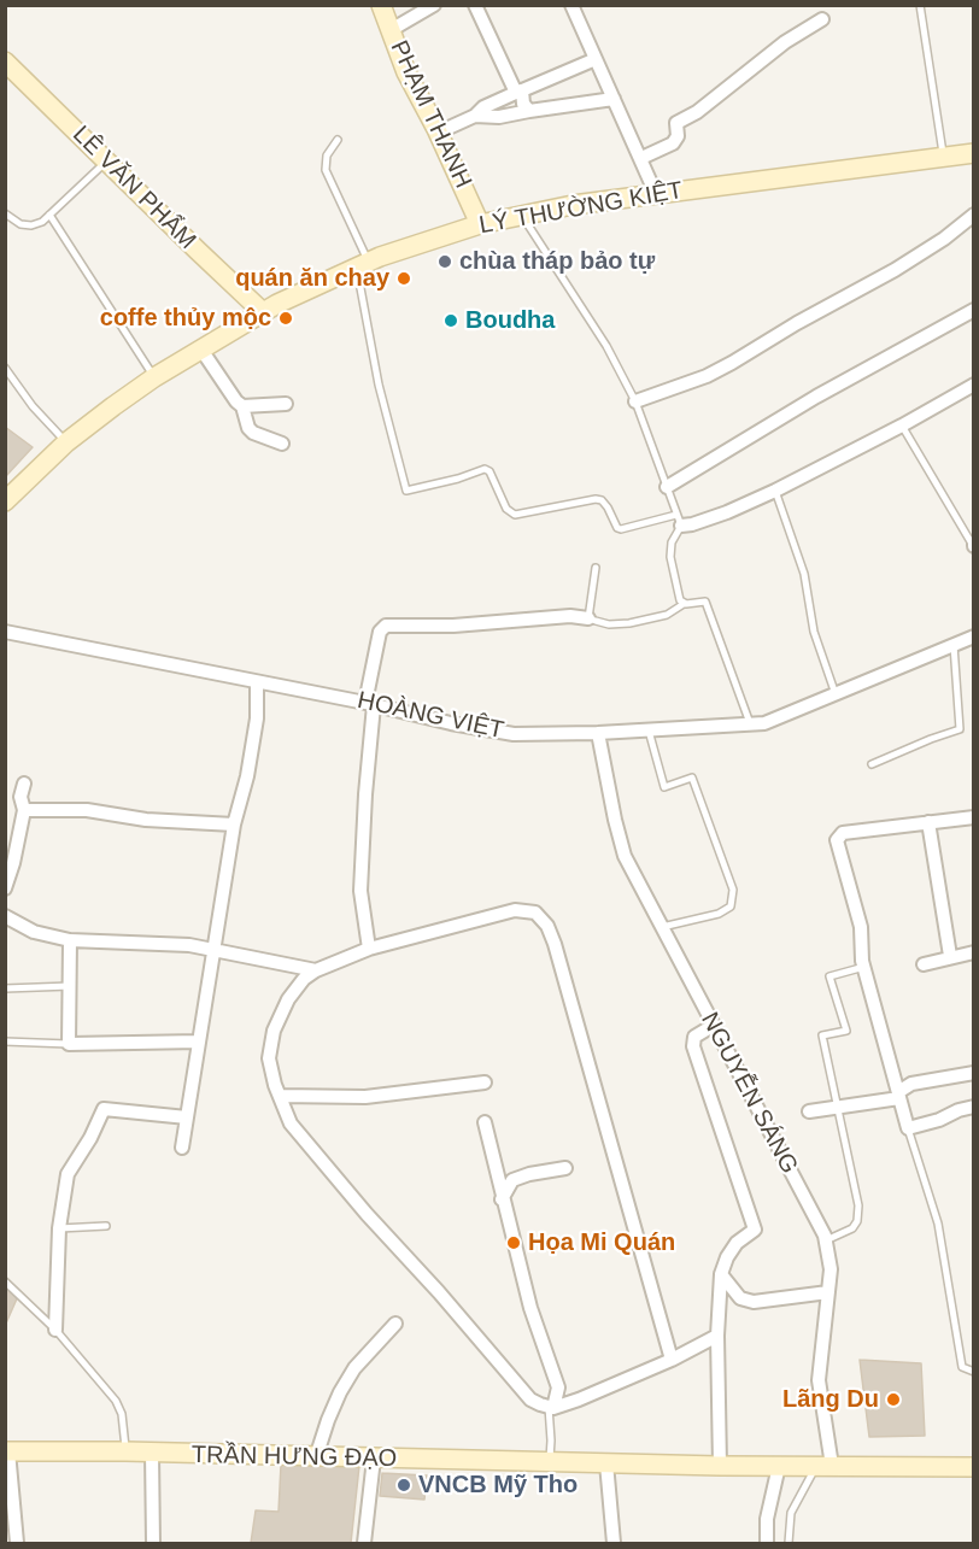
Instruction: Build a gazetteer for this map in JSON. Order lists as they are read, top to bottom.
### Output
{
  "streets": {
    "street": [
      "PHẠM THANH",
      "LÊ VĂN PHẨM",
      "LÝ THƯỜNG KIỆT",
      "HOÀNG VIỆT",
      "NGUYỄN SÁNG",
      "TRẦN HƯNG ĐẠO"
    ]
  },
  "crossings": [
    ["PHẠM THANH", "LÝ THƯỜNG KIỆT"],
    ["LÊ VĂN PHẨM", "LÝ THƯỜNG KIỆT"],
    ["HOÀNG VIỆT", "NGUYỄN SÁNG"],
    ["NGUYỄN SÁNG", "TRẦN HƯNG ĐẠO"]
  ],
  "places": [
    "chùa tháp bảo tự",
    "quán ăn chay",
    "coffe thủy mộc",
    "Boudha",
    "Họa Mi Quán",
    "Lãng Du",
    "VNCB Mỹ Tho"
  ]
}
